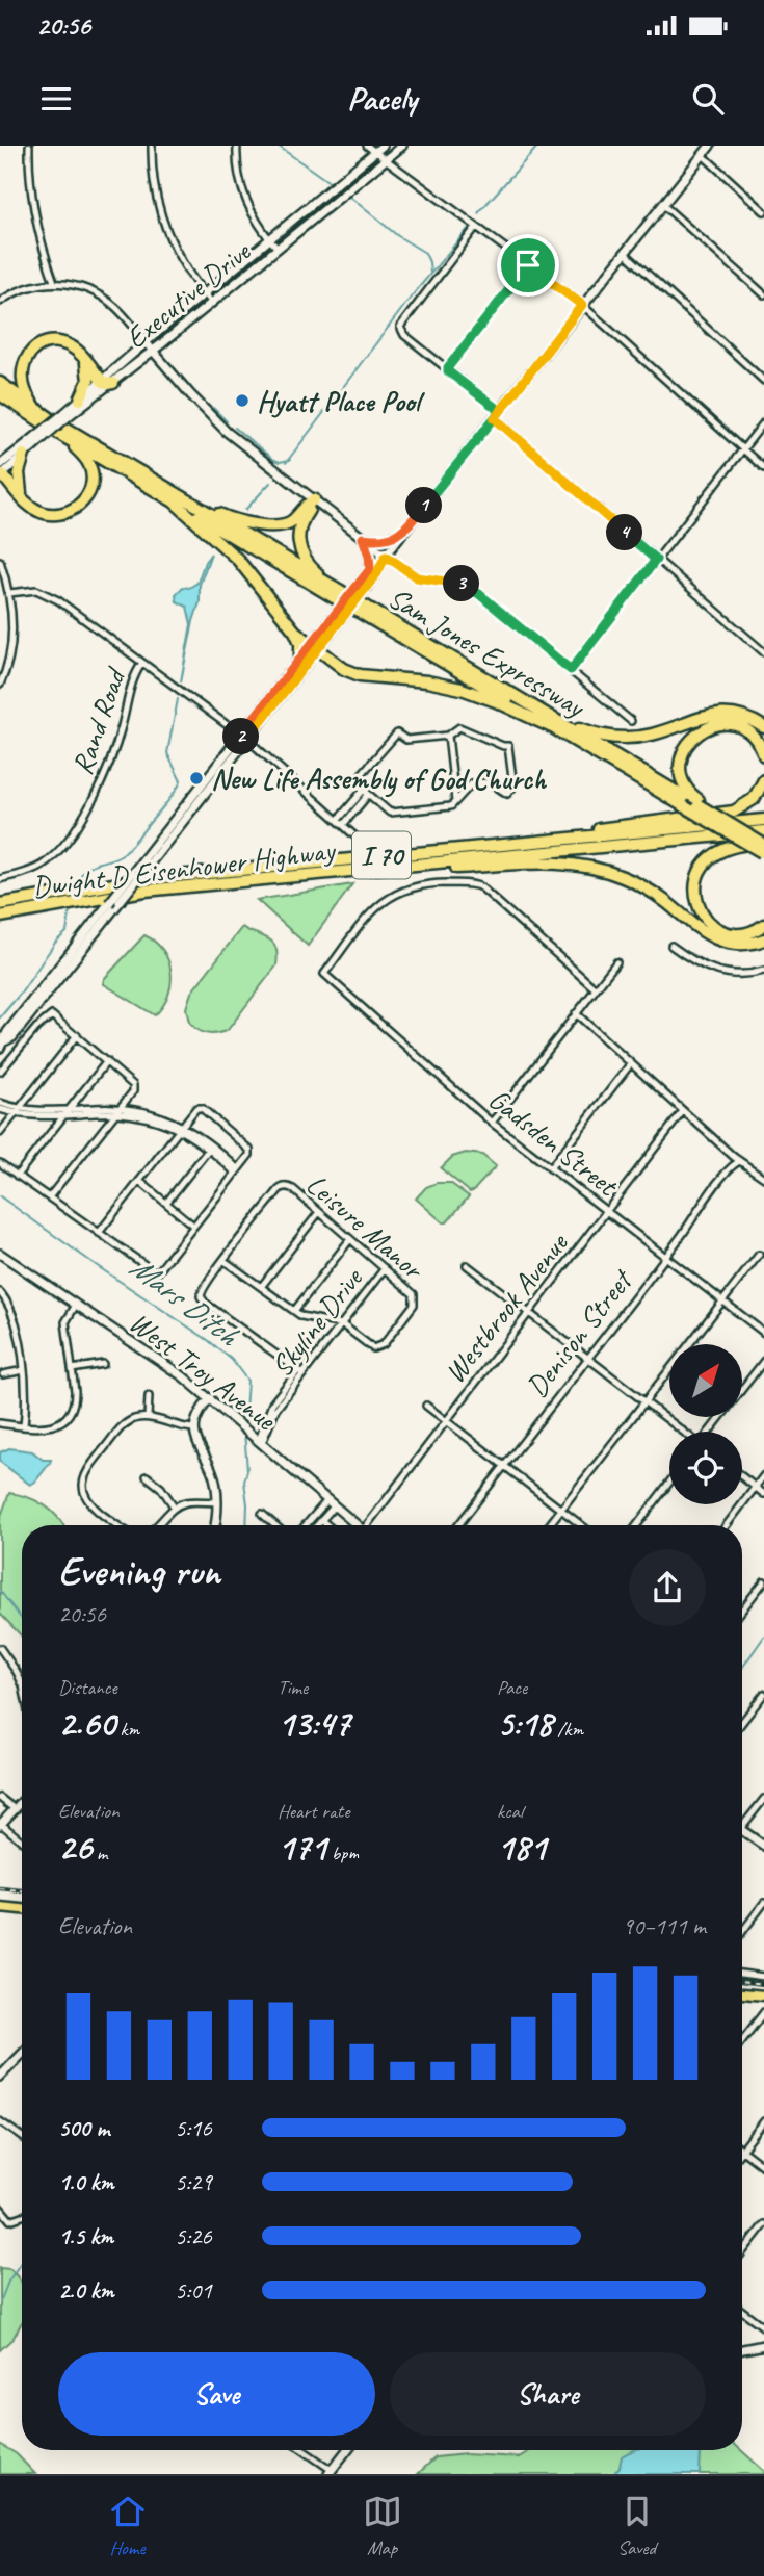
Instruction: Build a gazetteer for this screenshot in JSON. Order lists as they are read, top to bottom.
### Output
{
  "streets": {
    "highway": ["Sam Jones Expressway", "I 70", "Dwight D Eisenhower Highway"],
    "main road": ["Executive Drive", "West Troy Avenue"],
    "street": [
      "Rand Road",
      "Gadsden Street",
      "Leisure Manor",
      "Westbrook Avenue",
      "Skyline Drive",
      "Denison Street"
    ]
  },
  "crossings": [
    ["Gadsden Street", "Westbrook Avenue"],
    ["Gadsden Street", "Denison Street"],
    ["Leisure Manor", "Skyline Drive"],
    ["Skyline Drive", "West Troy Avenue"]
  ],
  "water": ["Mars Ditch"],
  "places": ["Hyatt Place Pool", "New Life Assembly of God Church"],
  "north": "top right",
  "page": {
    "status": "20:56",
    "header": "Pacely",
    "pins": [
      "1",
      "4",
      "3",
      "2"
    ],
    "heading": ["Evening run", "20:56"],
    "stats": [
      ["Distance", "2.60 km"],
      ["Time", "13:47"],
      ["Pace", "5:18 /km"],
      ["Elevation", "26 m"],
      ["Heart rate", "171 bpm"],
      ["kcal", "181"]
    ],
    "chart": ["Elevation", "90–111 m"],
    "list": [
      {
        "name": "500 m",
        "note": "5:16"
      },
      {
        "name": "1.0 km",
        "note": "5:29"
      },
      {
        "name": "1.5 km",
        "note": "5:26"
      },
      {
        "name": "2.0 km",
        "note": "5:01"
      }
    ],
    "buttons": ["Save", "Share"],
    "tabs": ["Home", "Map", "Saved"]
  }
}
